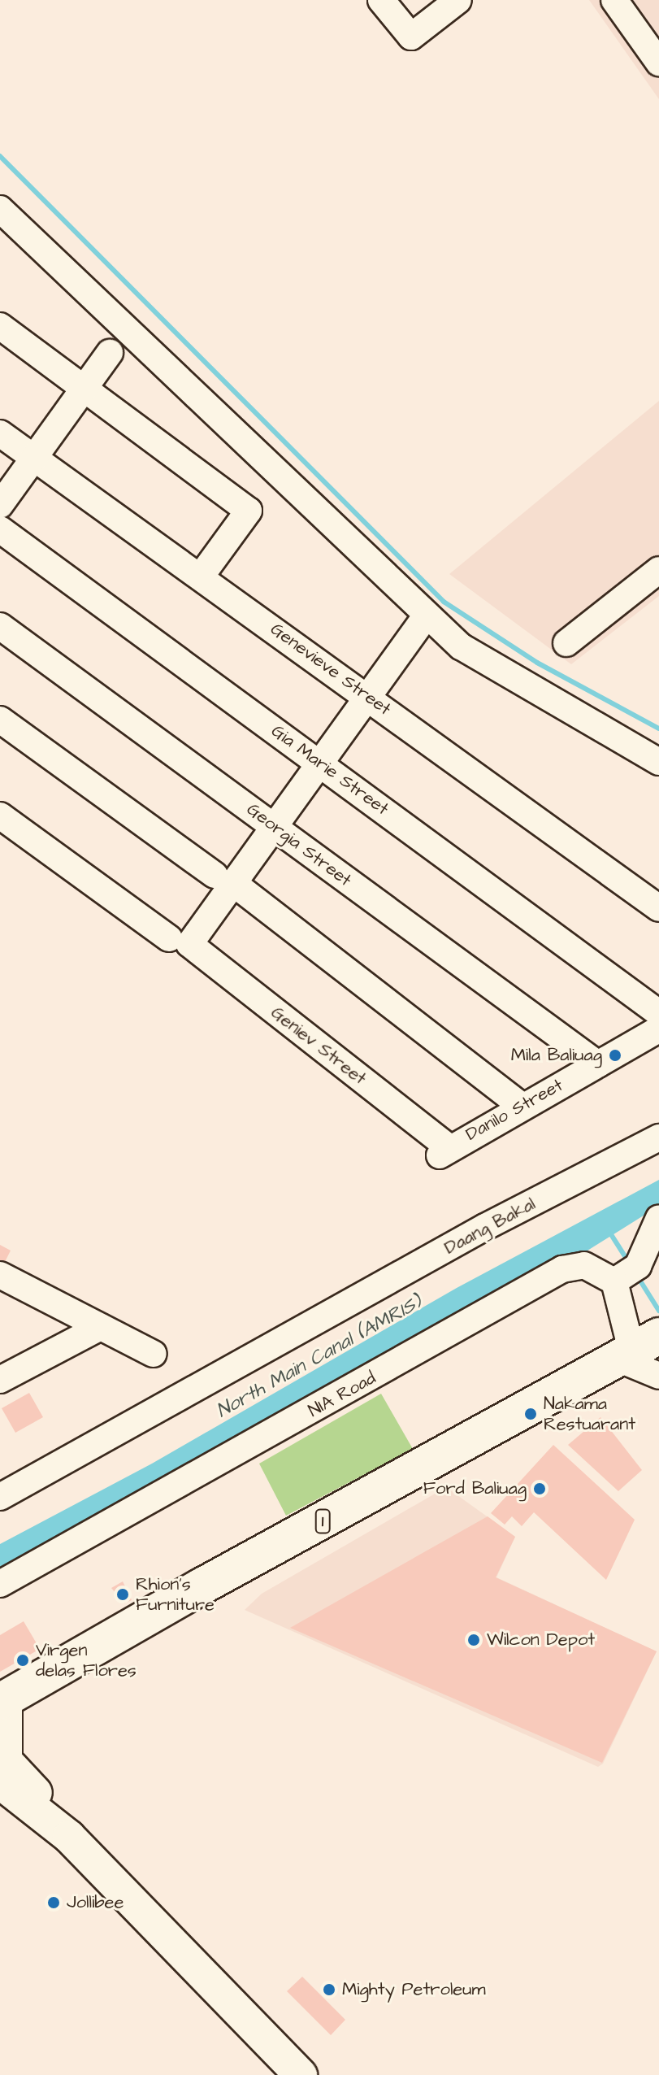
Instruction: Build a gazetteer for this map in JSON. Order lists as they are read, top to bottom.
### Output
{
  "streets": {
    "highway": ["1"],
    "street": [
      "Genevieve Street",
      "Gia Marie Street",
      "Georgia Street",
      "Geniev Street",
      "Danilo Street",
      "Daang Bakal",
      "NIA Road"
    ]
  },
  "crossings": [
    ["Georgia Street", "Danilo Street"],
    ["Geniev Street", "Danilo Street"]
  ],
  "water": ["North Main Canal (AMRIS)"],
  "places": [
    "Mila Baliuag",
    "Nakama Restuarant",
    "Ford Baliuag",
    "Rhion's Furniture",
    "Wilcon Depot",
    "Virgen delas Flores",
    "Jollibee",
    "Mighty Petroleum"
  ]
}
